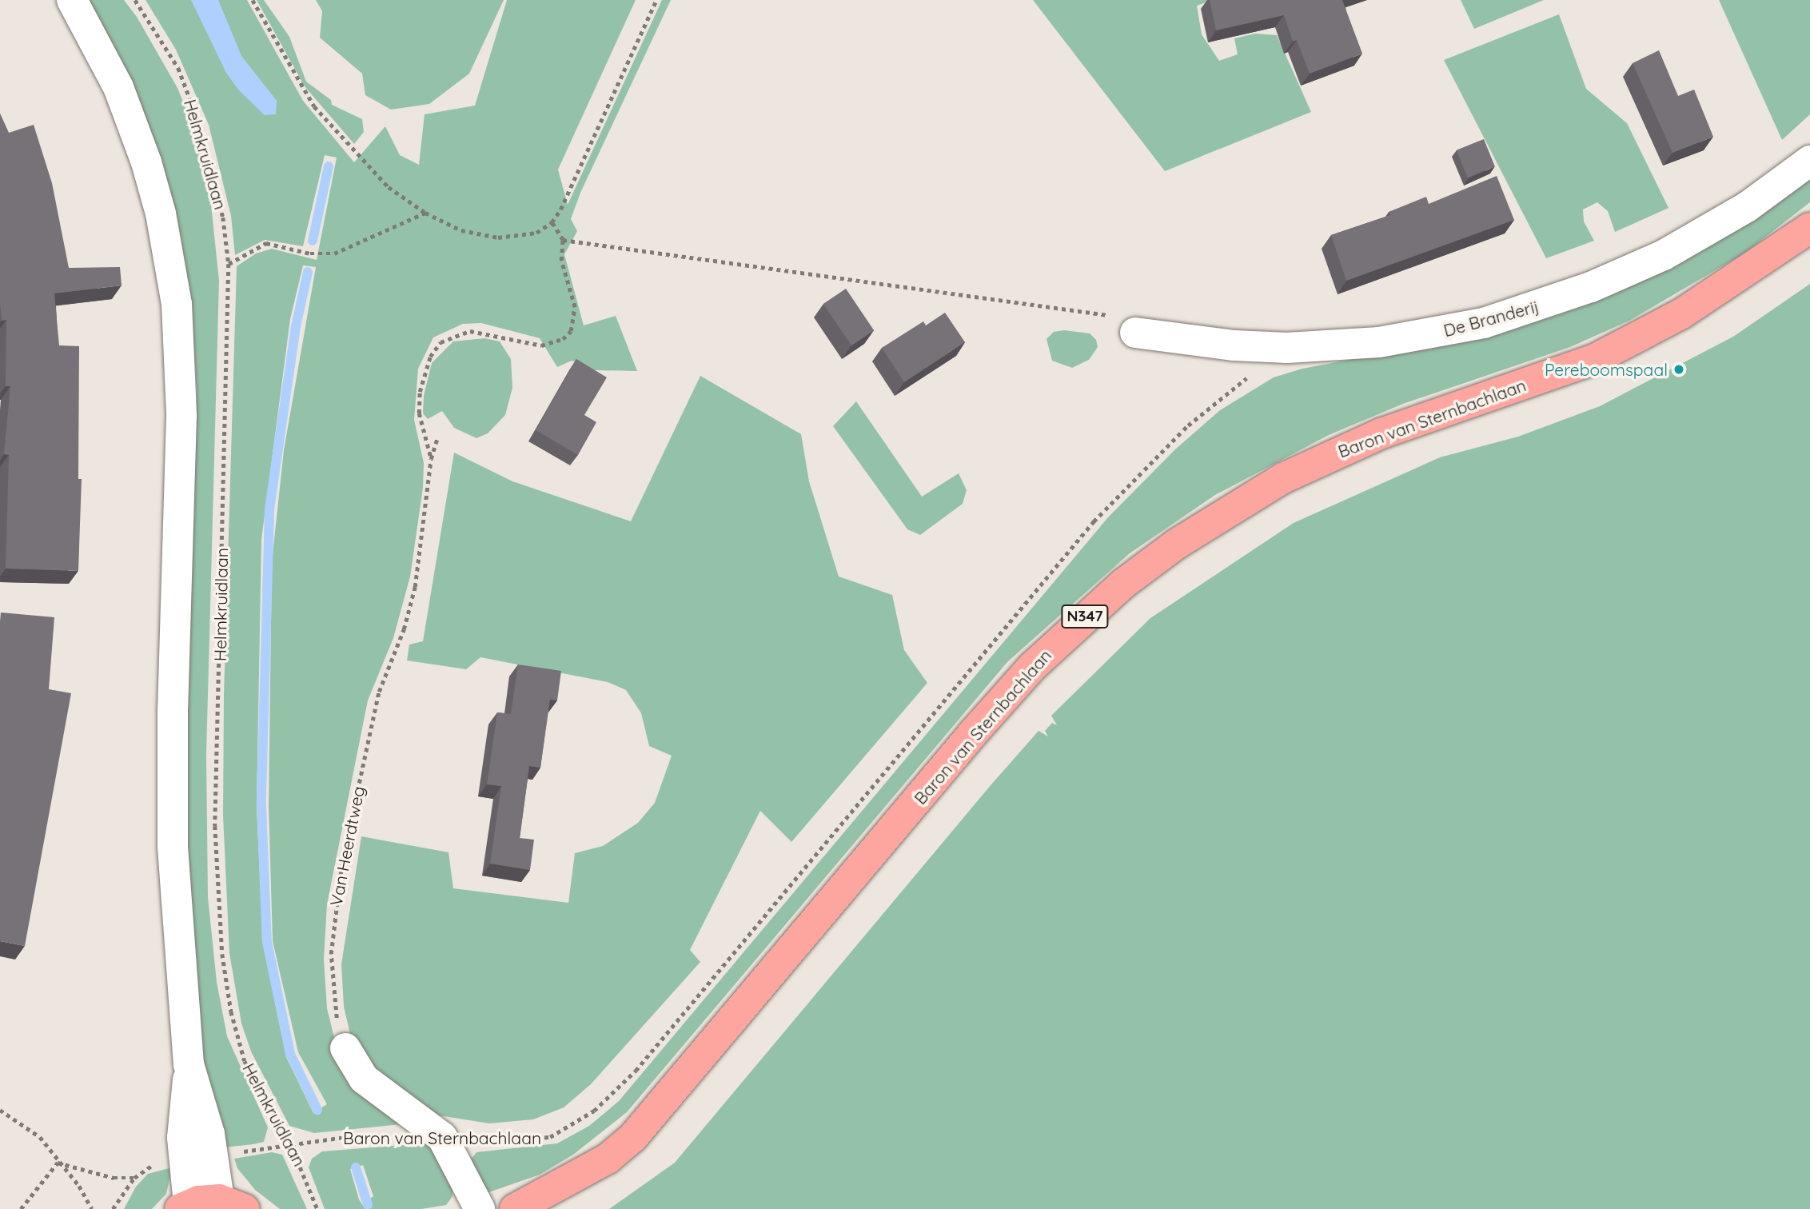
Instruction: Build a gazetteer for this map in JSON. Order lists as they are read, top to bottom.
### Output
{
  "streets": {
    "main road": ["Baron van Sternbachlaan", "N347"],
    "street": ["De Branderij"],
    "path": ["Helmkruidlaan", "Van Heerdtweg"]
  },
  "crossings": [
    ["Helmkruidlaan", "Baron van Sternbachlaan"],
    ["De Branderij", "Baron van Sternbachlaan"]
  ],
  "places": ["Pereboomspaal"]
}
